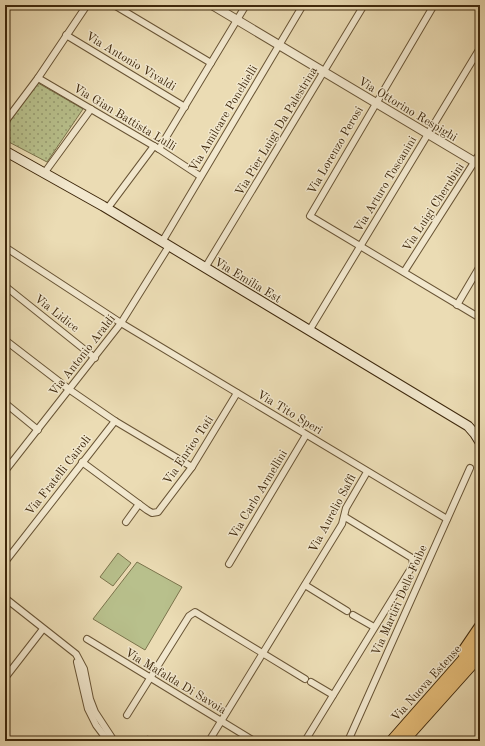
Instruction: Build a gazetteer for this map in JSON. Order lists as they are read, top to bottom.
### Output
{
  "streets": {
    "highway": ["Via Nuova Estense"],
    "main road": ["Via Emilia Est"],
    "street": [
      "Via Antonio Vivaldi",
      "Via Ottorino Respighi",
      "Via Gian Battista Lulli",
      "Via Amilcare Ponchielli",
      "Via Pier Luigi Da Palestrina",
      "Via Lorenzo Perosi",
      "Via Arturo Toscanini",
      "Via Luigi Cherubini",
      "Via Lidice",
      "Via Antonio Araldi",
      "Via Tito Speri",
      "Via Enrico Toti",
      "Via Fratelli Cairoli",
      "Via Carlo Armellini",
      "Via Aurelio Saffi",
      "Via Martiri Delle Foibe",
      "Via Mafalda Di Savoia"
    ]
  },
  "crossings": [
    ["Via Ottorino Respighi", "Via Amilcare Ponchielli"],
    ["Via Ottorino Respighi", "Via Pier Luigi Da Palestrina"],
    ["Via Ottorino Respighi", "Via Lorenzo Perosi"],
    ["Via Ottorino Respighi", "Via Arturo Toscanini"],
    ["Via Ottorino Respighi", "Via Luigi Cherubini"],
    ["Via Gian Battista Lulli", "Via Amilcare Ponchielli"],
    ["Via Amilcare Ponchielli", "Via Emilia Est"],
    ["Via Amilcare Ponchielli", "Via Antonio Araldi"],
    ["Via Pier Luigi Da Palestrina", "Via Emilia Est"],
    ["Via Lorenzo Perosi", "Via Arturo Toscanini"],
    ["Via Arturo Toscanini", "Via Emilia Est"],
    ["Via Emilia Est", "Via Antonio Araldi"],
    ["Via Lidice", "Via Antonio Araldi"],
    ["Via Antonio Araldi", "Via Tito Speri"],
    ["Via Tito Speri", "Via Enrico Toti"],
    ["Via Tito Speri", "Via Carlo Armellini"],
    ["Via Tito Speri", "Via Aurelio Saffi"],
    ["Via Tito Speri", "Via Martiri Delle Foibe"],
    ["Via Aurelio Saffi", "Via Mafalda Di Savoia"]
  ]
}
